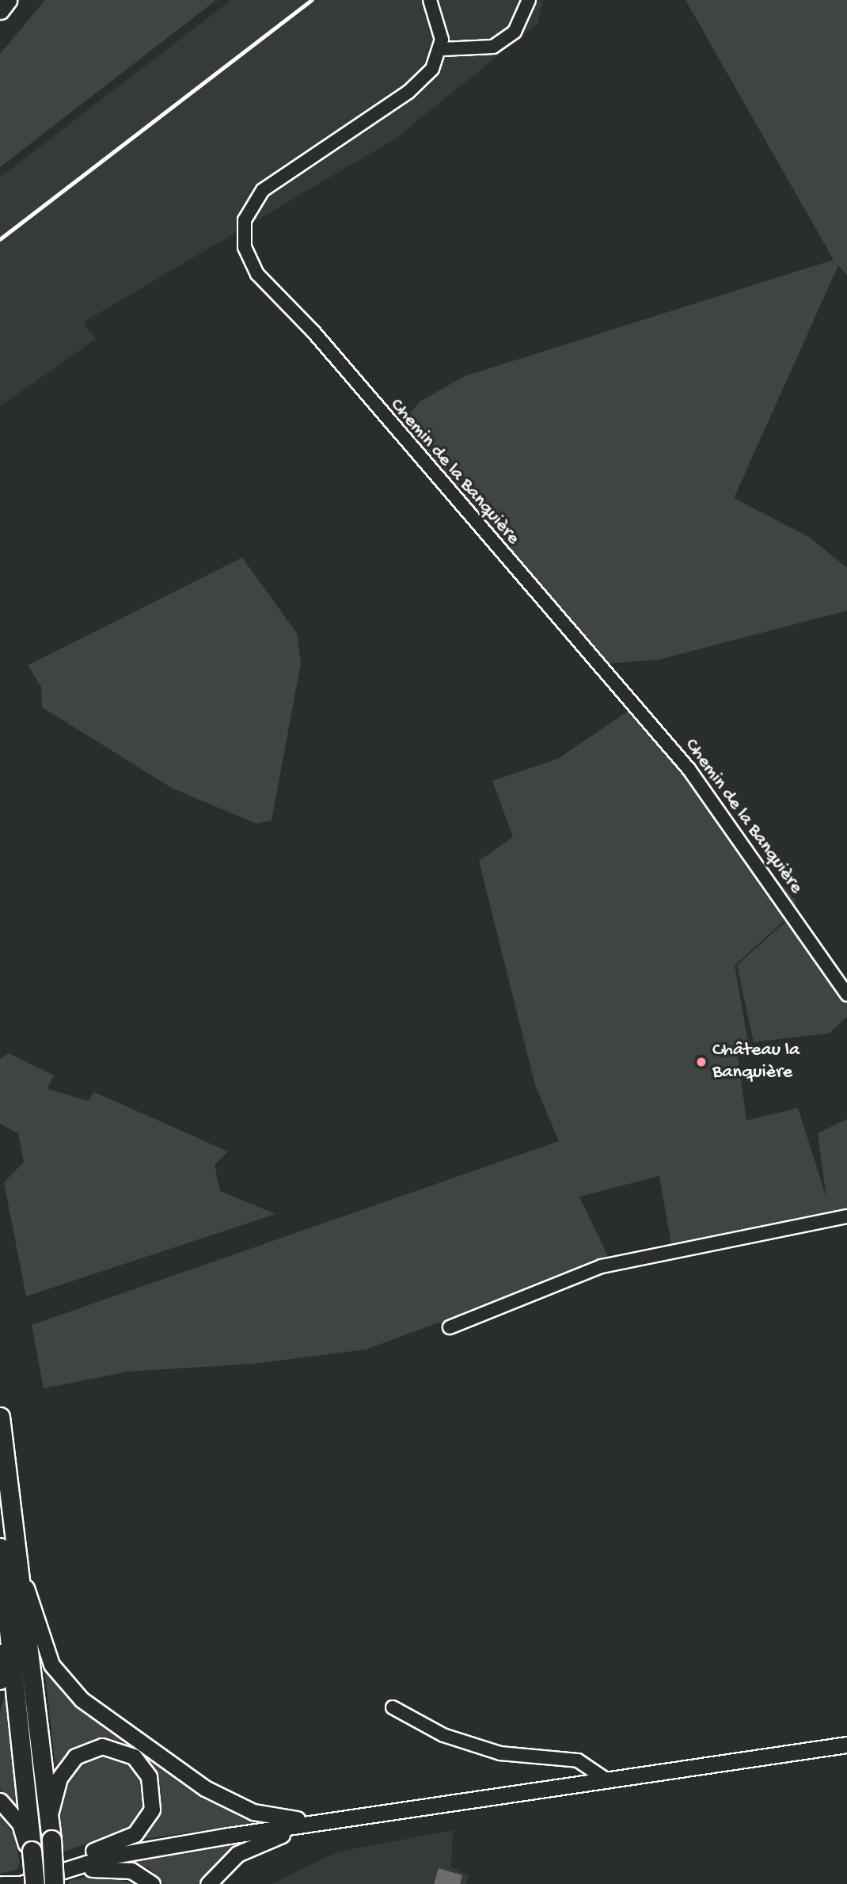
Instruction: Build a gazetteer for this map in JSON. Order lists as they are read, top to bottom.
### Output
{
  "streets": {
    "street": ["Chemin de la Banquière"]
  },
  "places": ["Château la Banquière"]
}
